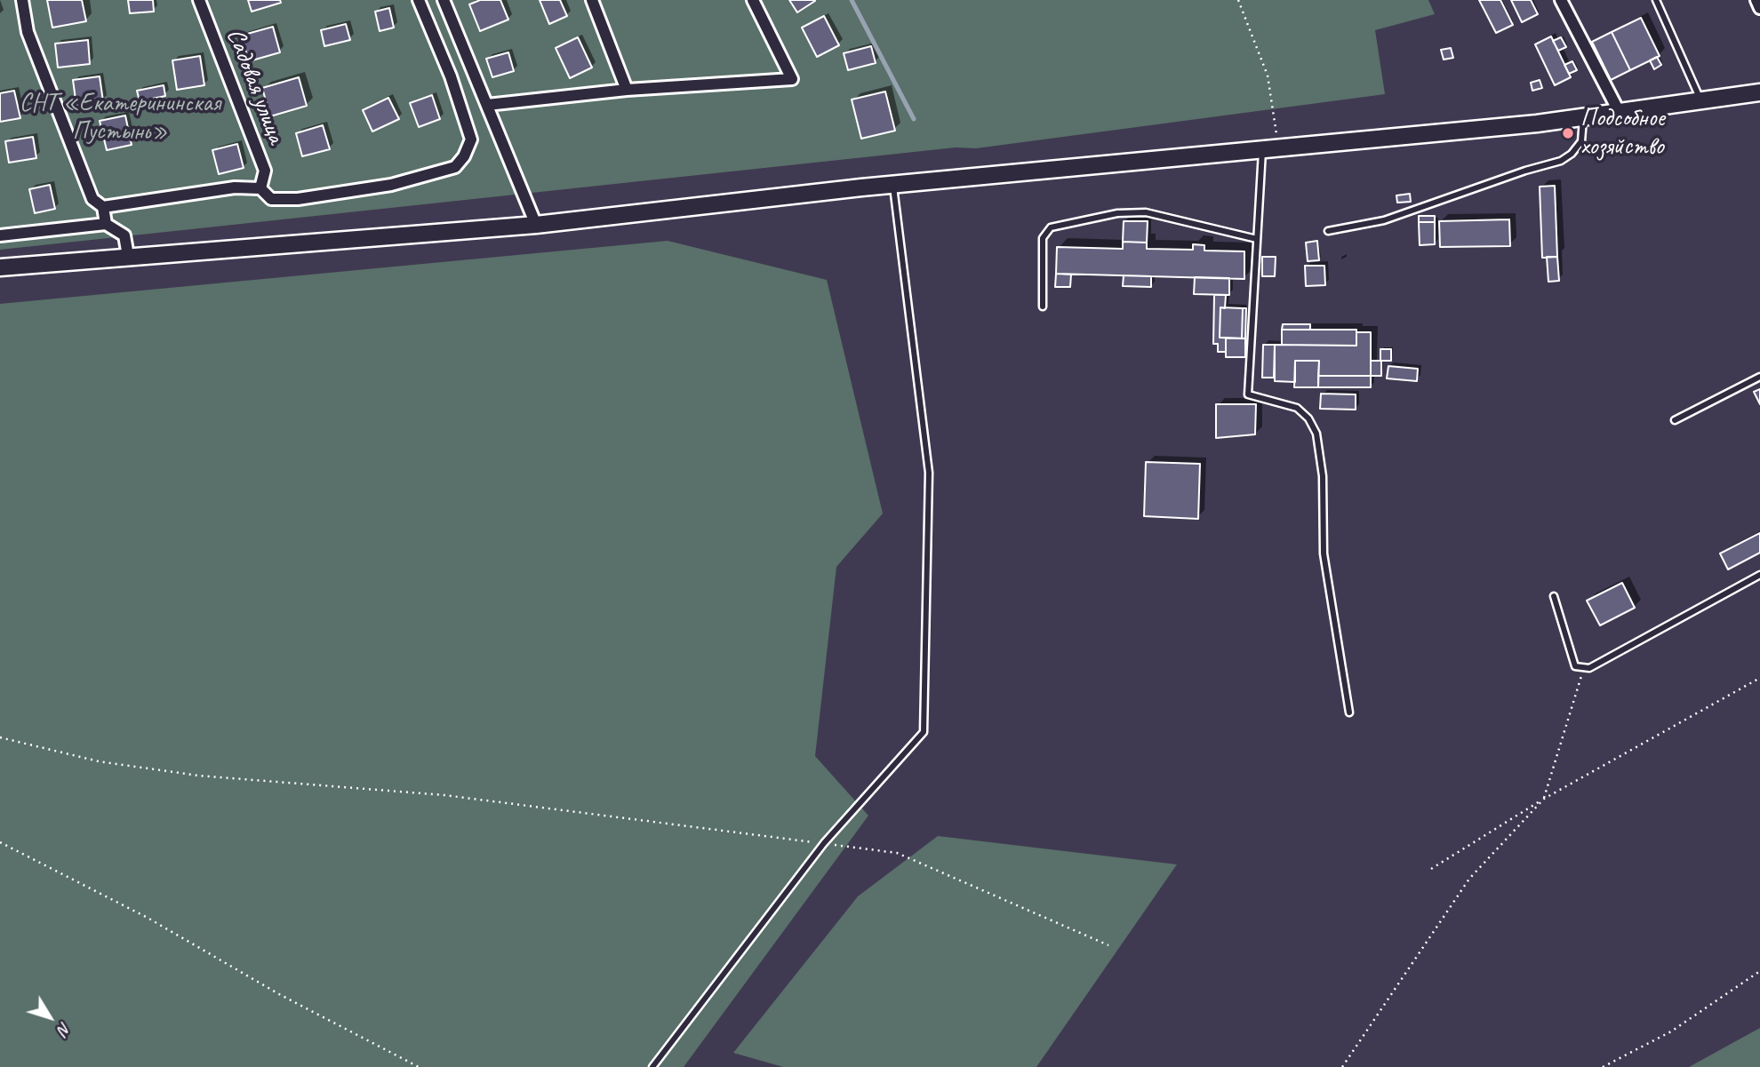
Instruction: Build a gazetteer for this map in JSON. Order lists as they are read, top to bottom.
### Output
{
  "streets": {
    "street": ["Садовая улица"]
  },
  "parks": ["СНТ «Екатерининская Пустынь»"],
  "places": ["Подсобное хозяйство"],
  "north": "bottom right"
}
